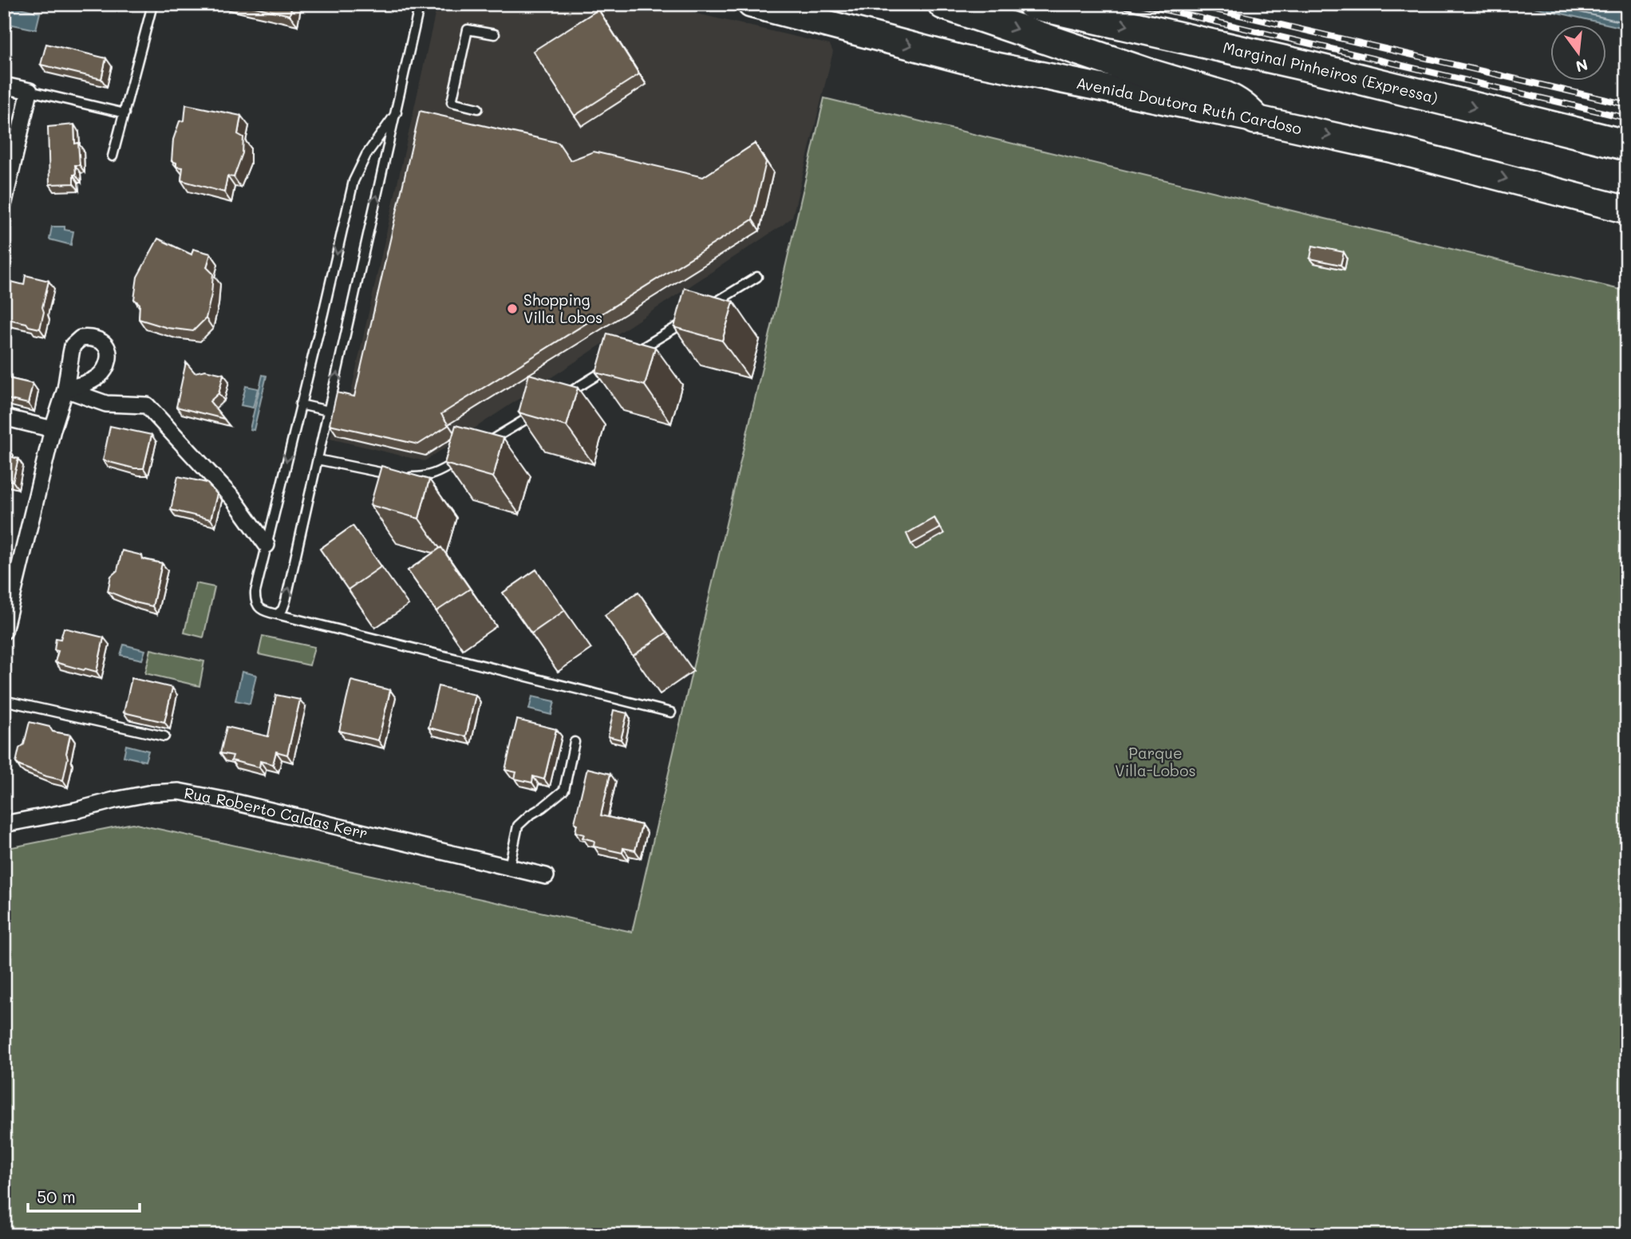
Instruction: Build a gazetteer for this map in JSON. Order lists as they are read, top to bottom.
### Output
{
  "streets": {
    "highway": ["Marginal Pinheiros (Expressa)", "Avenida Doutora Ruth Cardoso"],
    "street": ["Rua Roberto Caldas Kerr"]
  },
  "parks": ["Parque Villa-Lobos"],
  "places": ["Shopping Villa Lobos"],
  "scale_bar": "50 m",
  "north": "bottom"
}
